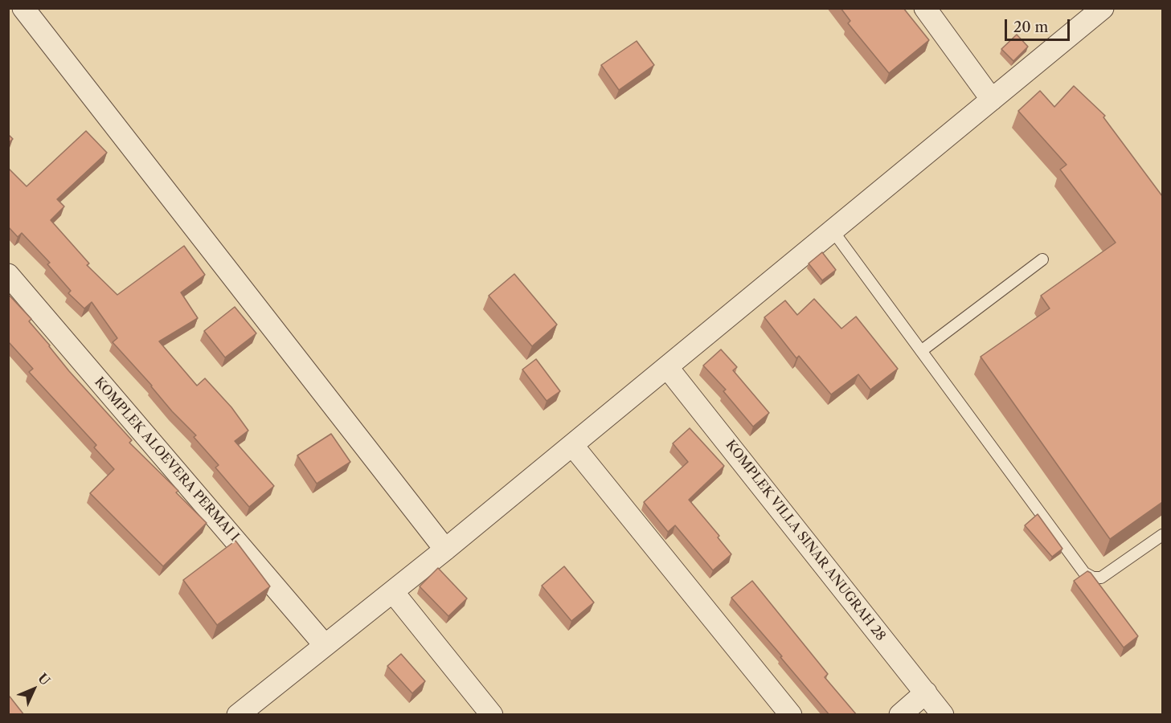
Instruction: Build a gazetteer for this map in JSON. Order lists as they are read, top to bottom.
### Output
{
  "streets": {
    "street": ["KOMPLEK ALOEVERA PERMAI I", "KOMPLEK VILLA SINAR ANUGRAH 28"]
  },
  "scale_bar": "20 m",
  "north": "top right"
}
